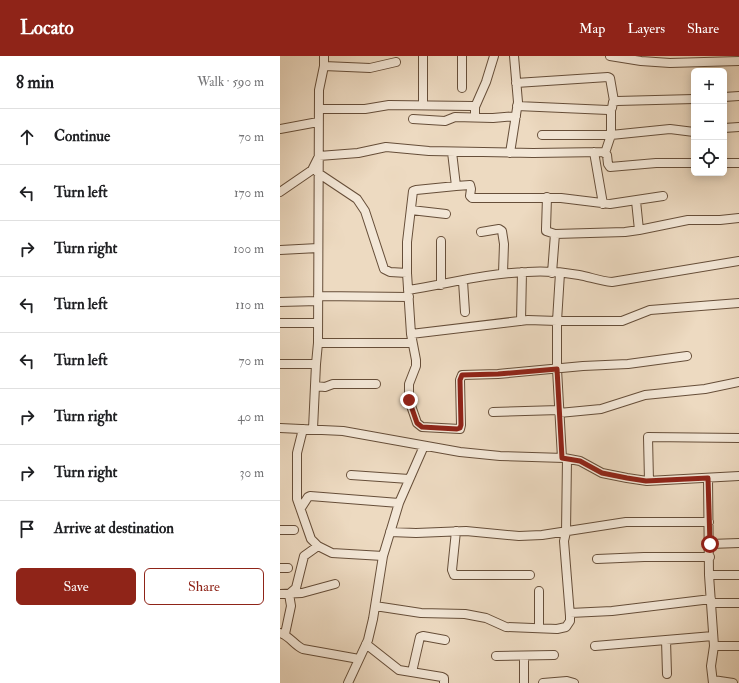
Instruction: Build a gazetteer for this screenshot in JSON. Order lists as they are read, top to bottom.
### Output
{
  "page": {
    "header": "Locato",
    "nav": ["Map", "Layers", "Share"],
    "heading": ["8 min", "Walk · 590 m"],
    "map_buttons": ["+", "−"],
    "list": [
      ["Continue", "70 m"],
      ["Turn left", "170 m"],
      ["Turn right", "100 m"],
      ["Turn left", "110 m"],
      ["Turn left", "70 m"],
      ["Turn right", "40 m"],
      ["Turn right", "30 m"],
      "Arrive at destination"
    ],
    "buttons": ["Save", "Share"]
  }
}
